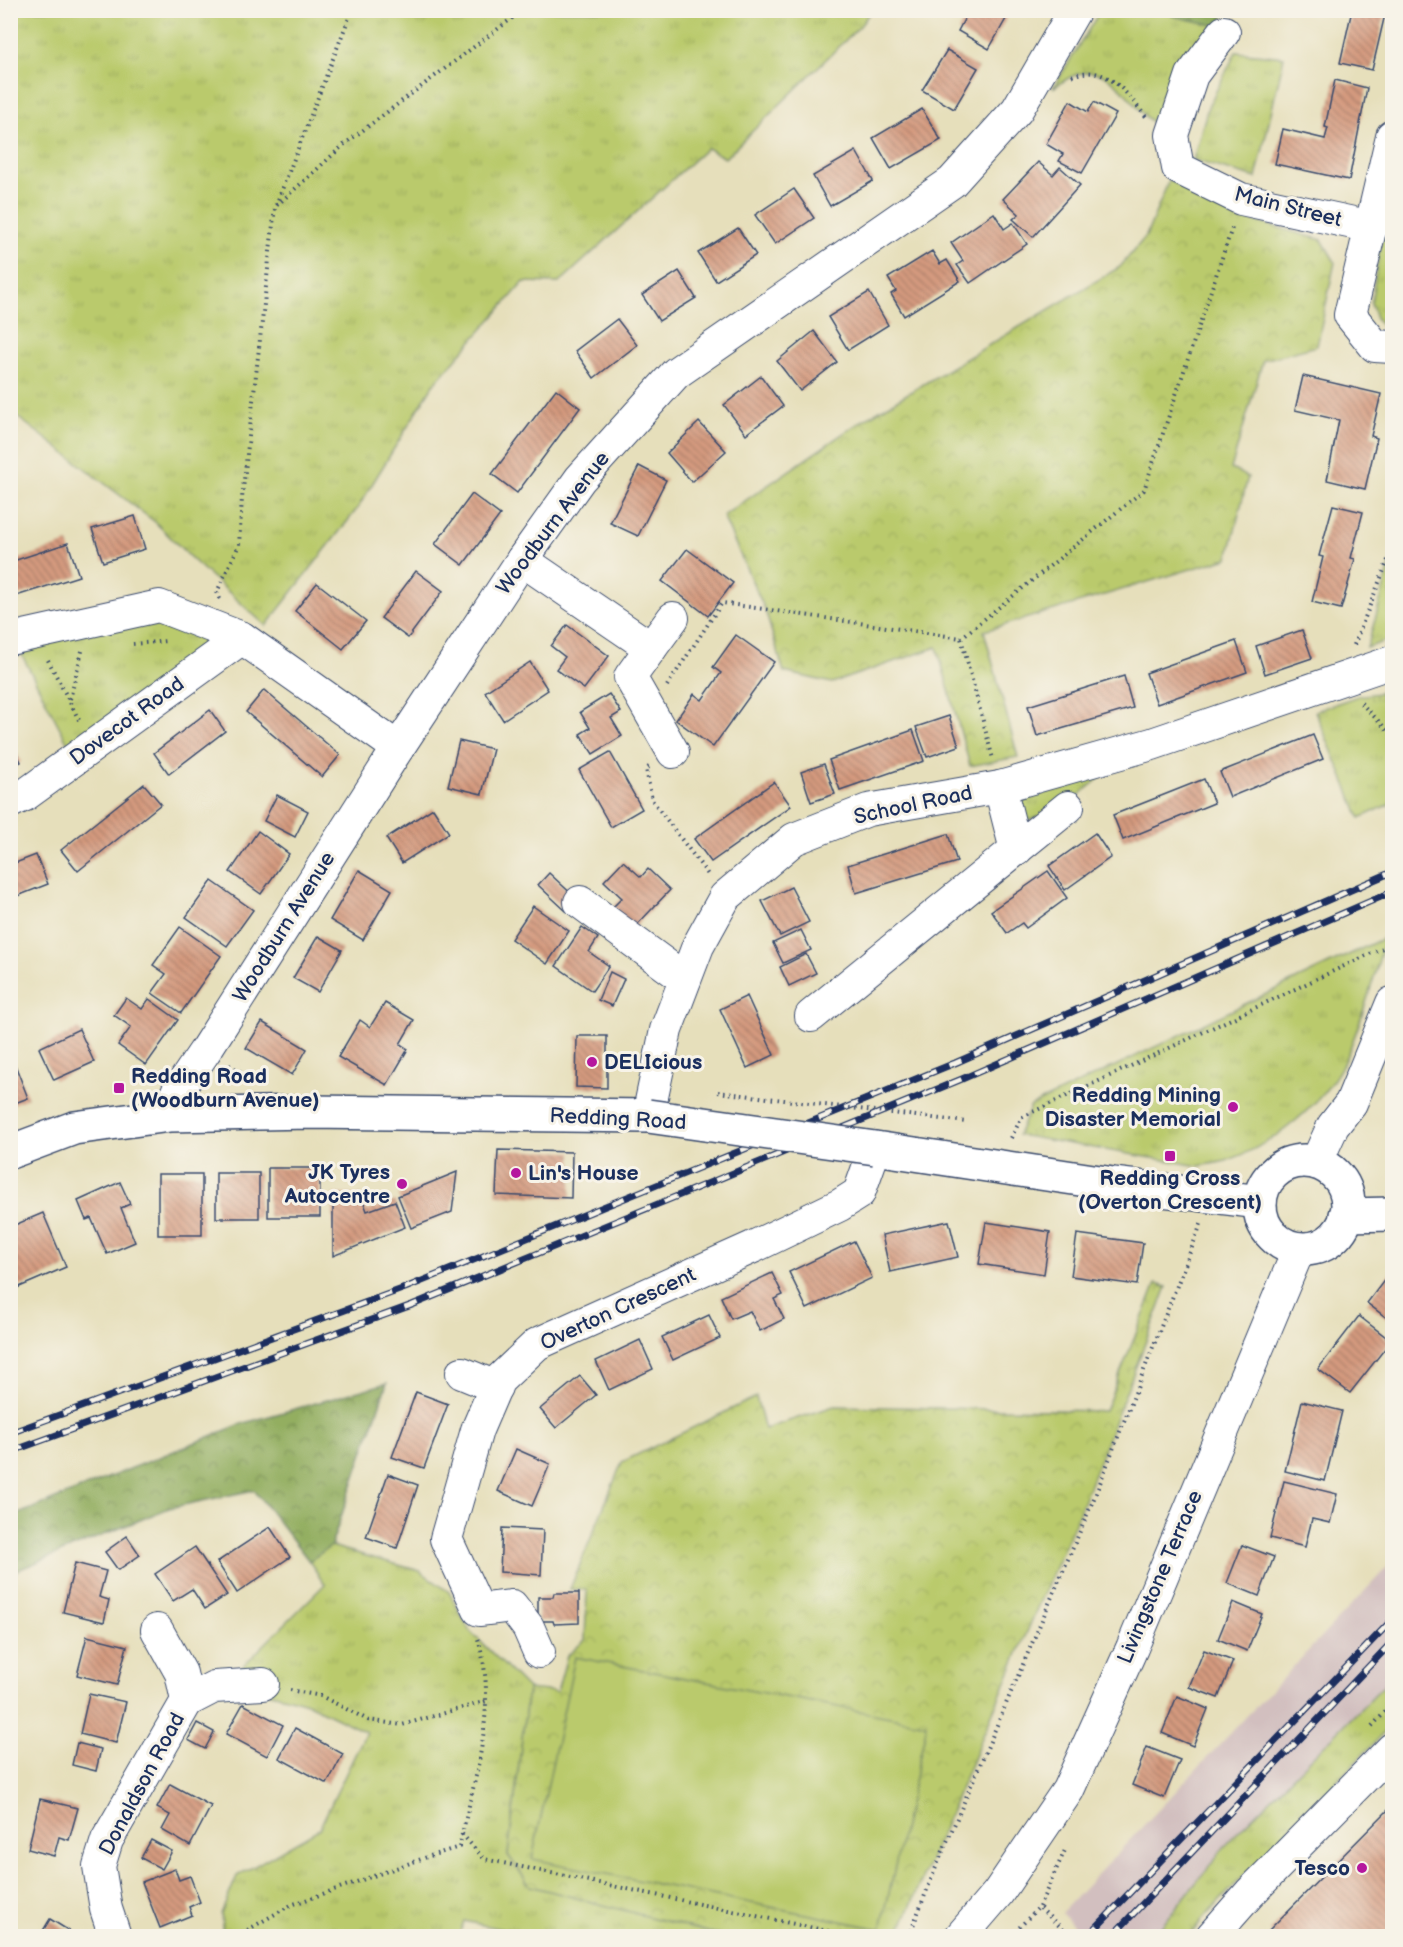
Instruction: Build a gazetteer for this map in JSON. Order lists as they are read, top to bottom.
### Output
{
  "streets": {
    "main road": ["Redding Road"],
    "street": [
      "Main Street",
      "Woodburn Avenue",
      "Dovecot Road",
      "School Road",
      "Overton Crescent",
      "Livingstone Terrace",
      "Donaldson Road"
    ]
  },
  "crossings": [
    ["Woodburn Avenue", "Redding Road"],
    ["School Road", "Redding Road"],
    ["Redding Road", "Overton Crescent"],
    ["Redding Road", "Livingstone Terrace"]
  ],
  "places": {
    "other": [
      "DELIcious",
      "Redding Mining Disaster Memorial",
      "Lin's House",
      "JK Tyres Autocentre",
      "Tesco"
    ],
    "transit": ["Redding Road (Woodburn Avenue)", "Redding Cross (Overton Crescent)"]
  }
}
